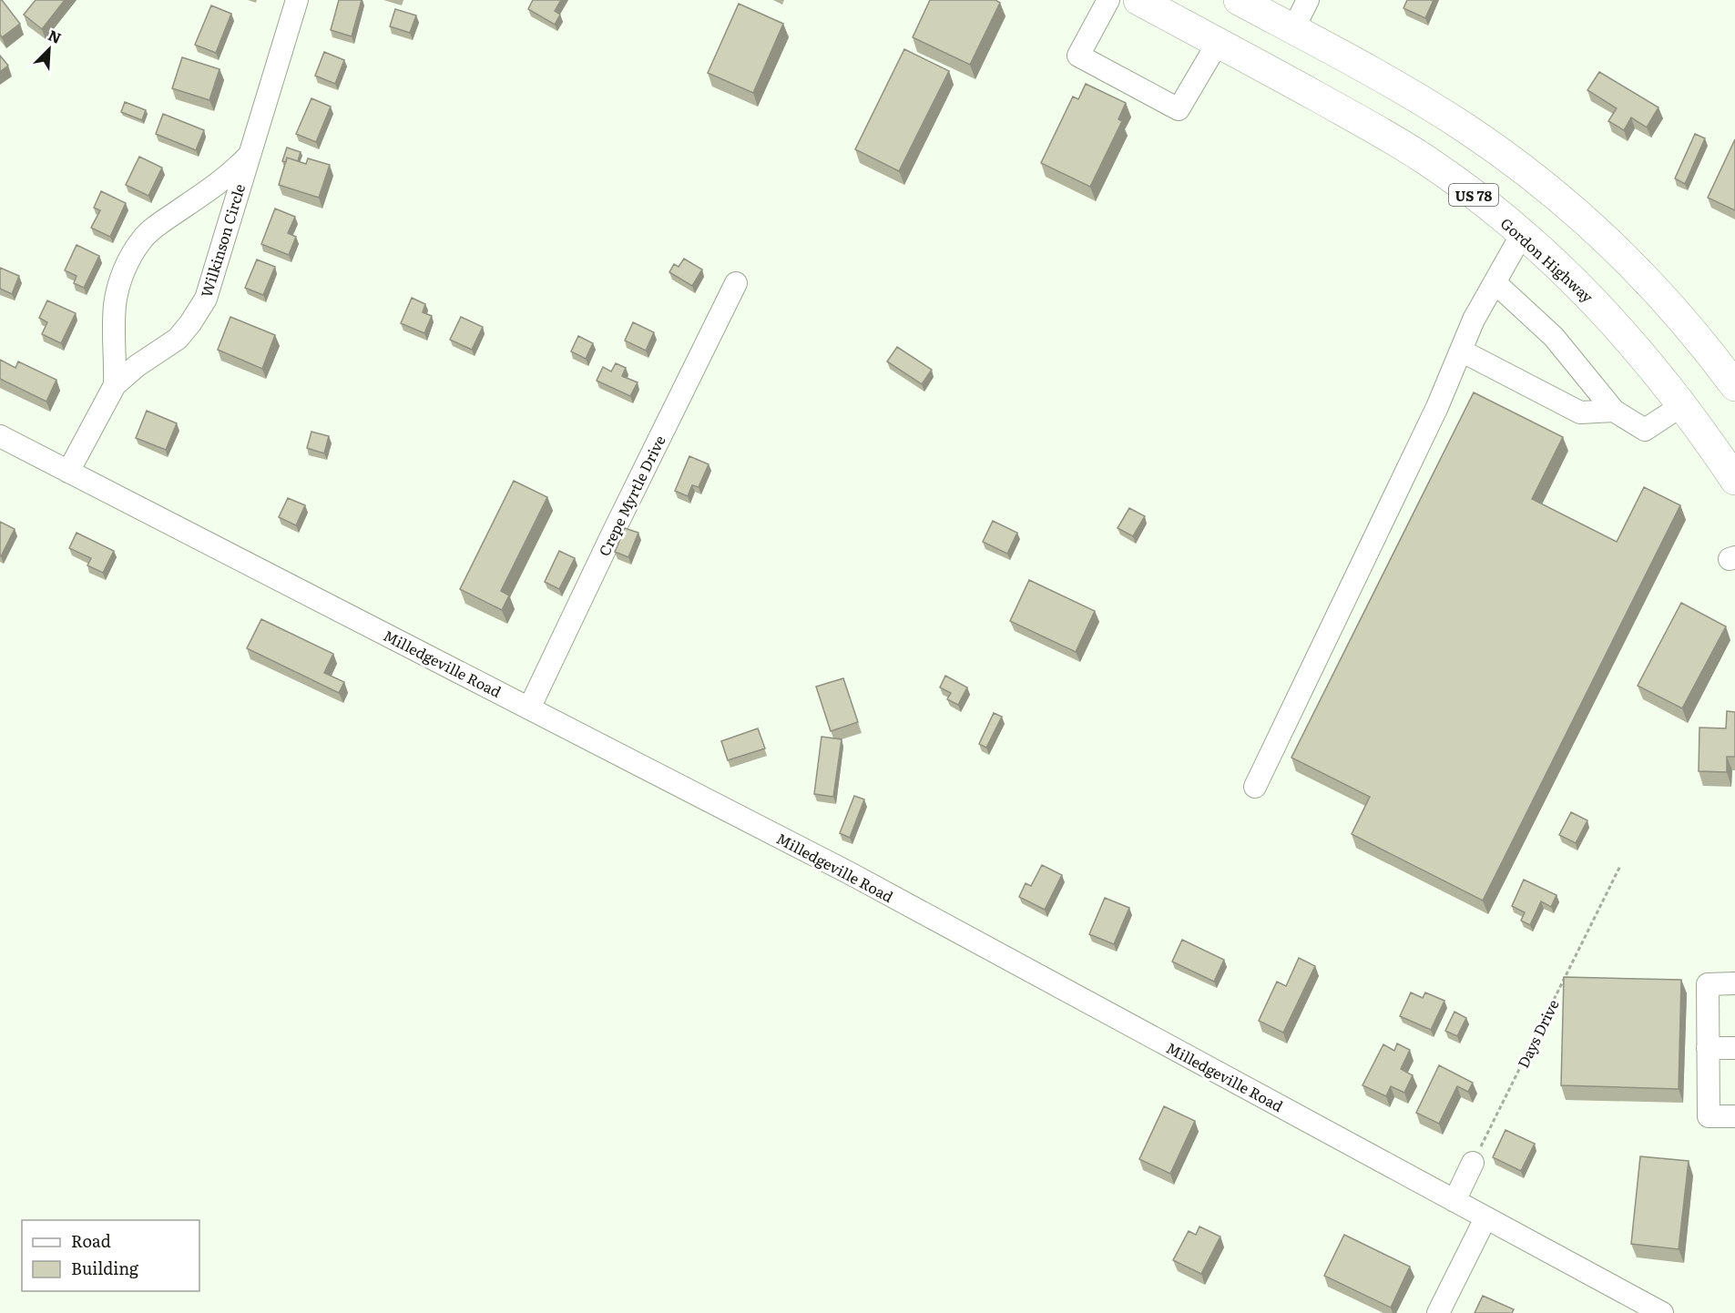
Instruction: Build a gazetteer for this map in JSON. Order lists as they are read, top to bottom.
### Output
{
  "streets": {
    "highway": ["US 78", "Gordon Highway"],
    "street": ["Wilkinson Circle", "Crepe Myrtle Drive", "Milledgeville Road"],
    "path": ["Days Drive"]
  },
  "crossings": [
    ["Wilkinson Circle", "Milledgeville Road"],
    ["Crepe Myrtle Drive", "Milledgeville Road"]
  ],
  "legend": ["Road", "Building"],
  "north": "top right"
}
